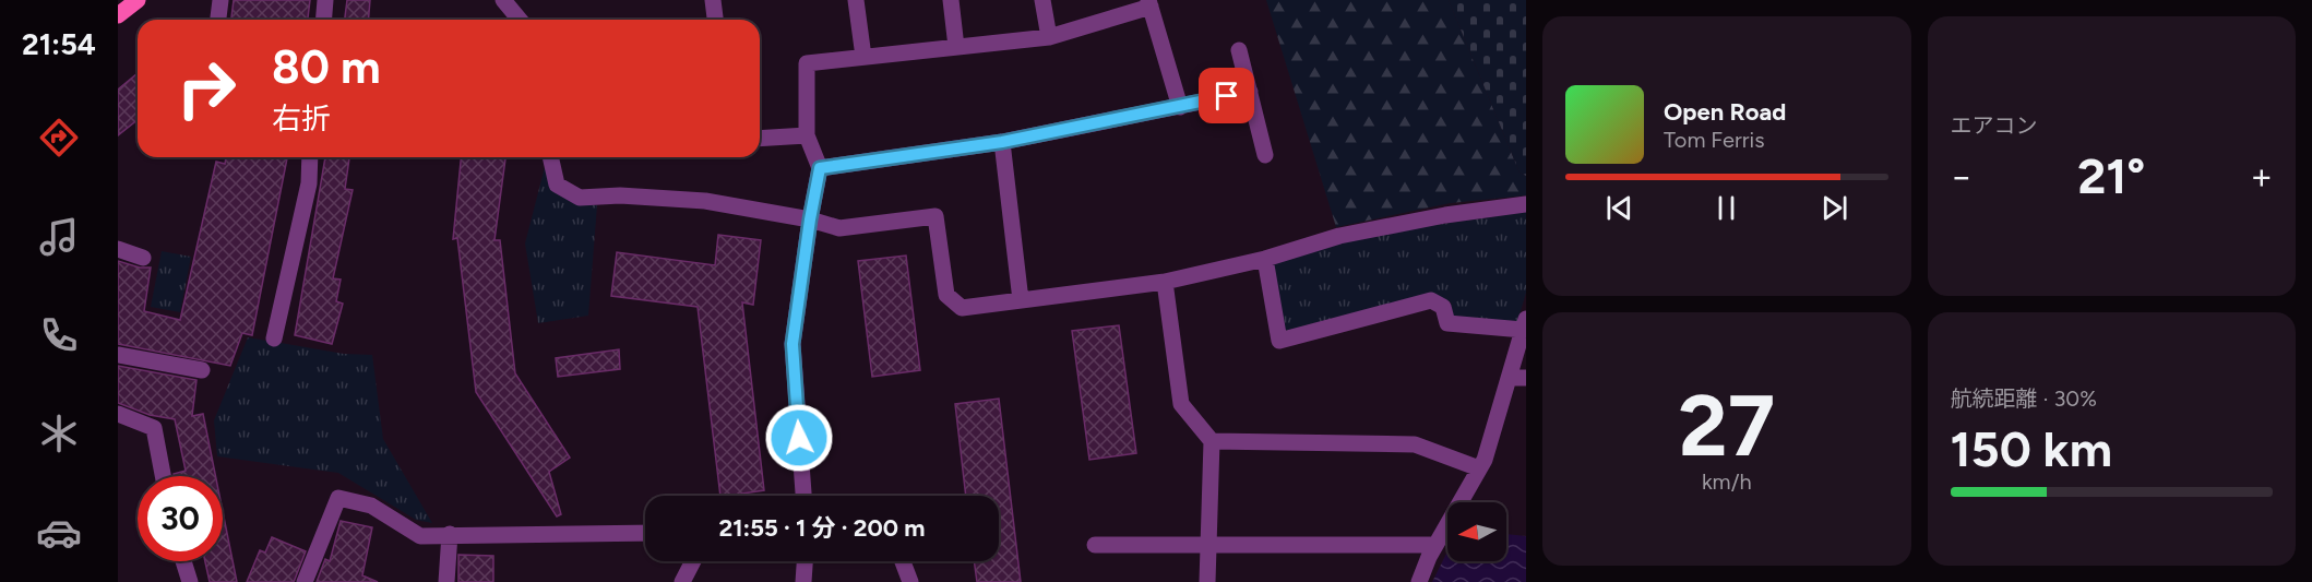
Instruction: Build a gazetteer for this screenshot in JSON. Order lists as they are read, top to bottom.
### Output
{
  "north": "left",
  "page": {
    "tabs": "21:54",
    "tile": [
      "エアコン",
      ["27", "km/h"],
      ["航続距離 · 30%", "150 km"]
    ],
    "turn": ["80 m", "右折"],
    "song": ["Open Road", "Tom Ferris"],
    "heat": ["−", "21°", "+"],
    "limit": "30",
    "trip": "21:55 · 1 分 · 200 m"
  }
}
